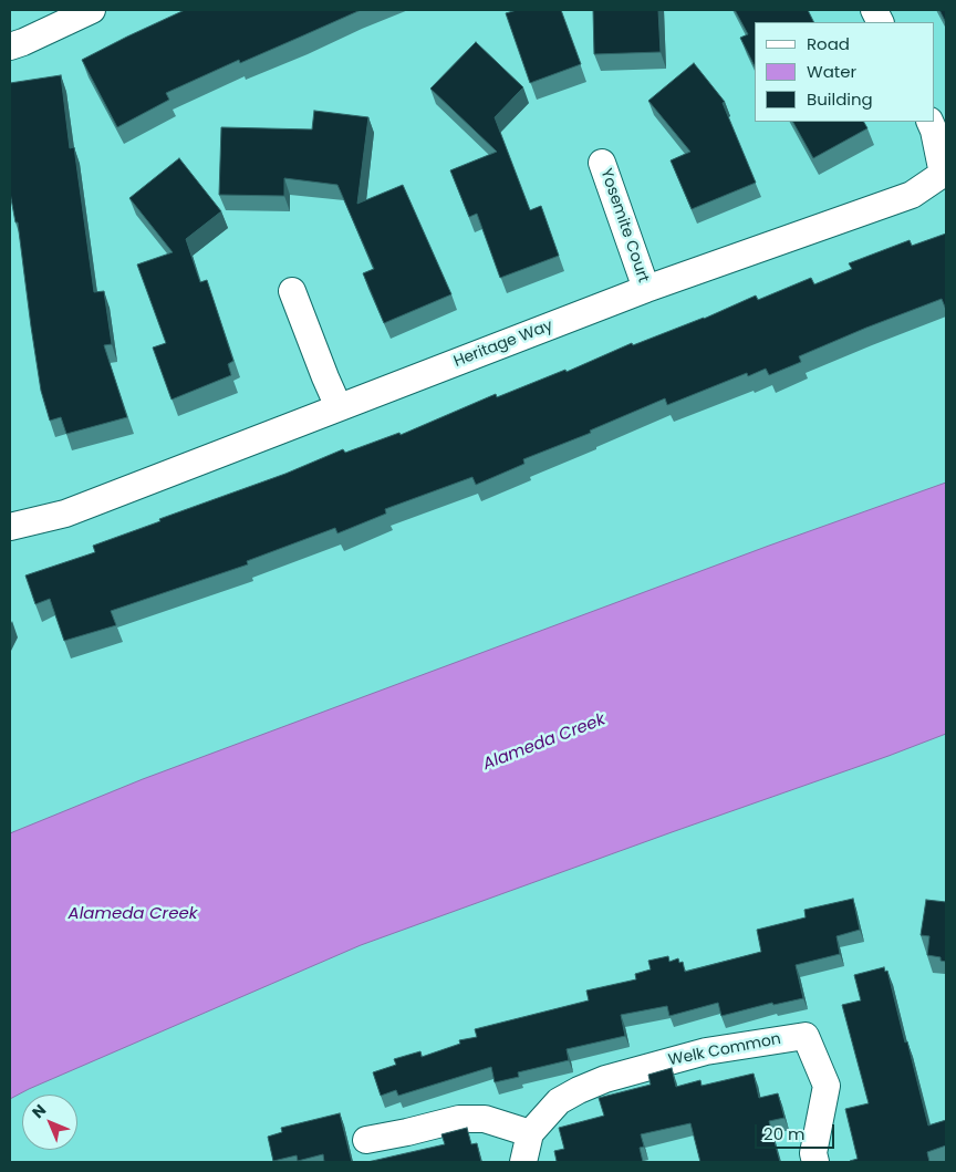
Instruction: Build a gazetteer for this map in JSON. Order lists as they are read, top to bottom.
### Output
{
  "streets": {
    "street": ["Yosemite Court", "Heritage Way", "Welk Common"]
  },
  "crossings": [
    ["Yosemite Court", "Heritage Way"]
  ],
  "water": ["Alameda Creek"],
  "legend": ["Road", "Water", "Building"],
  "scale_bar": "20 m",
  "north": "top left"
}
